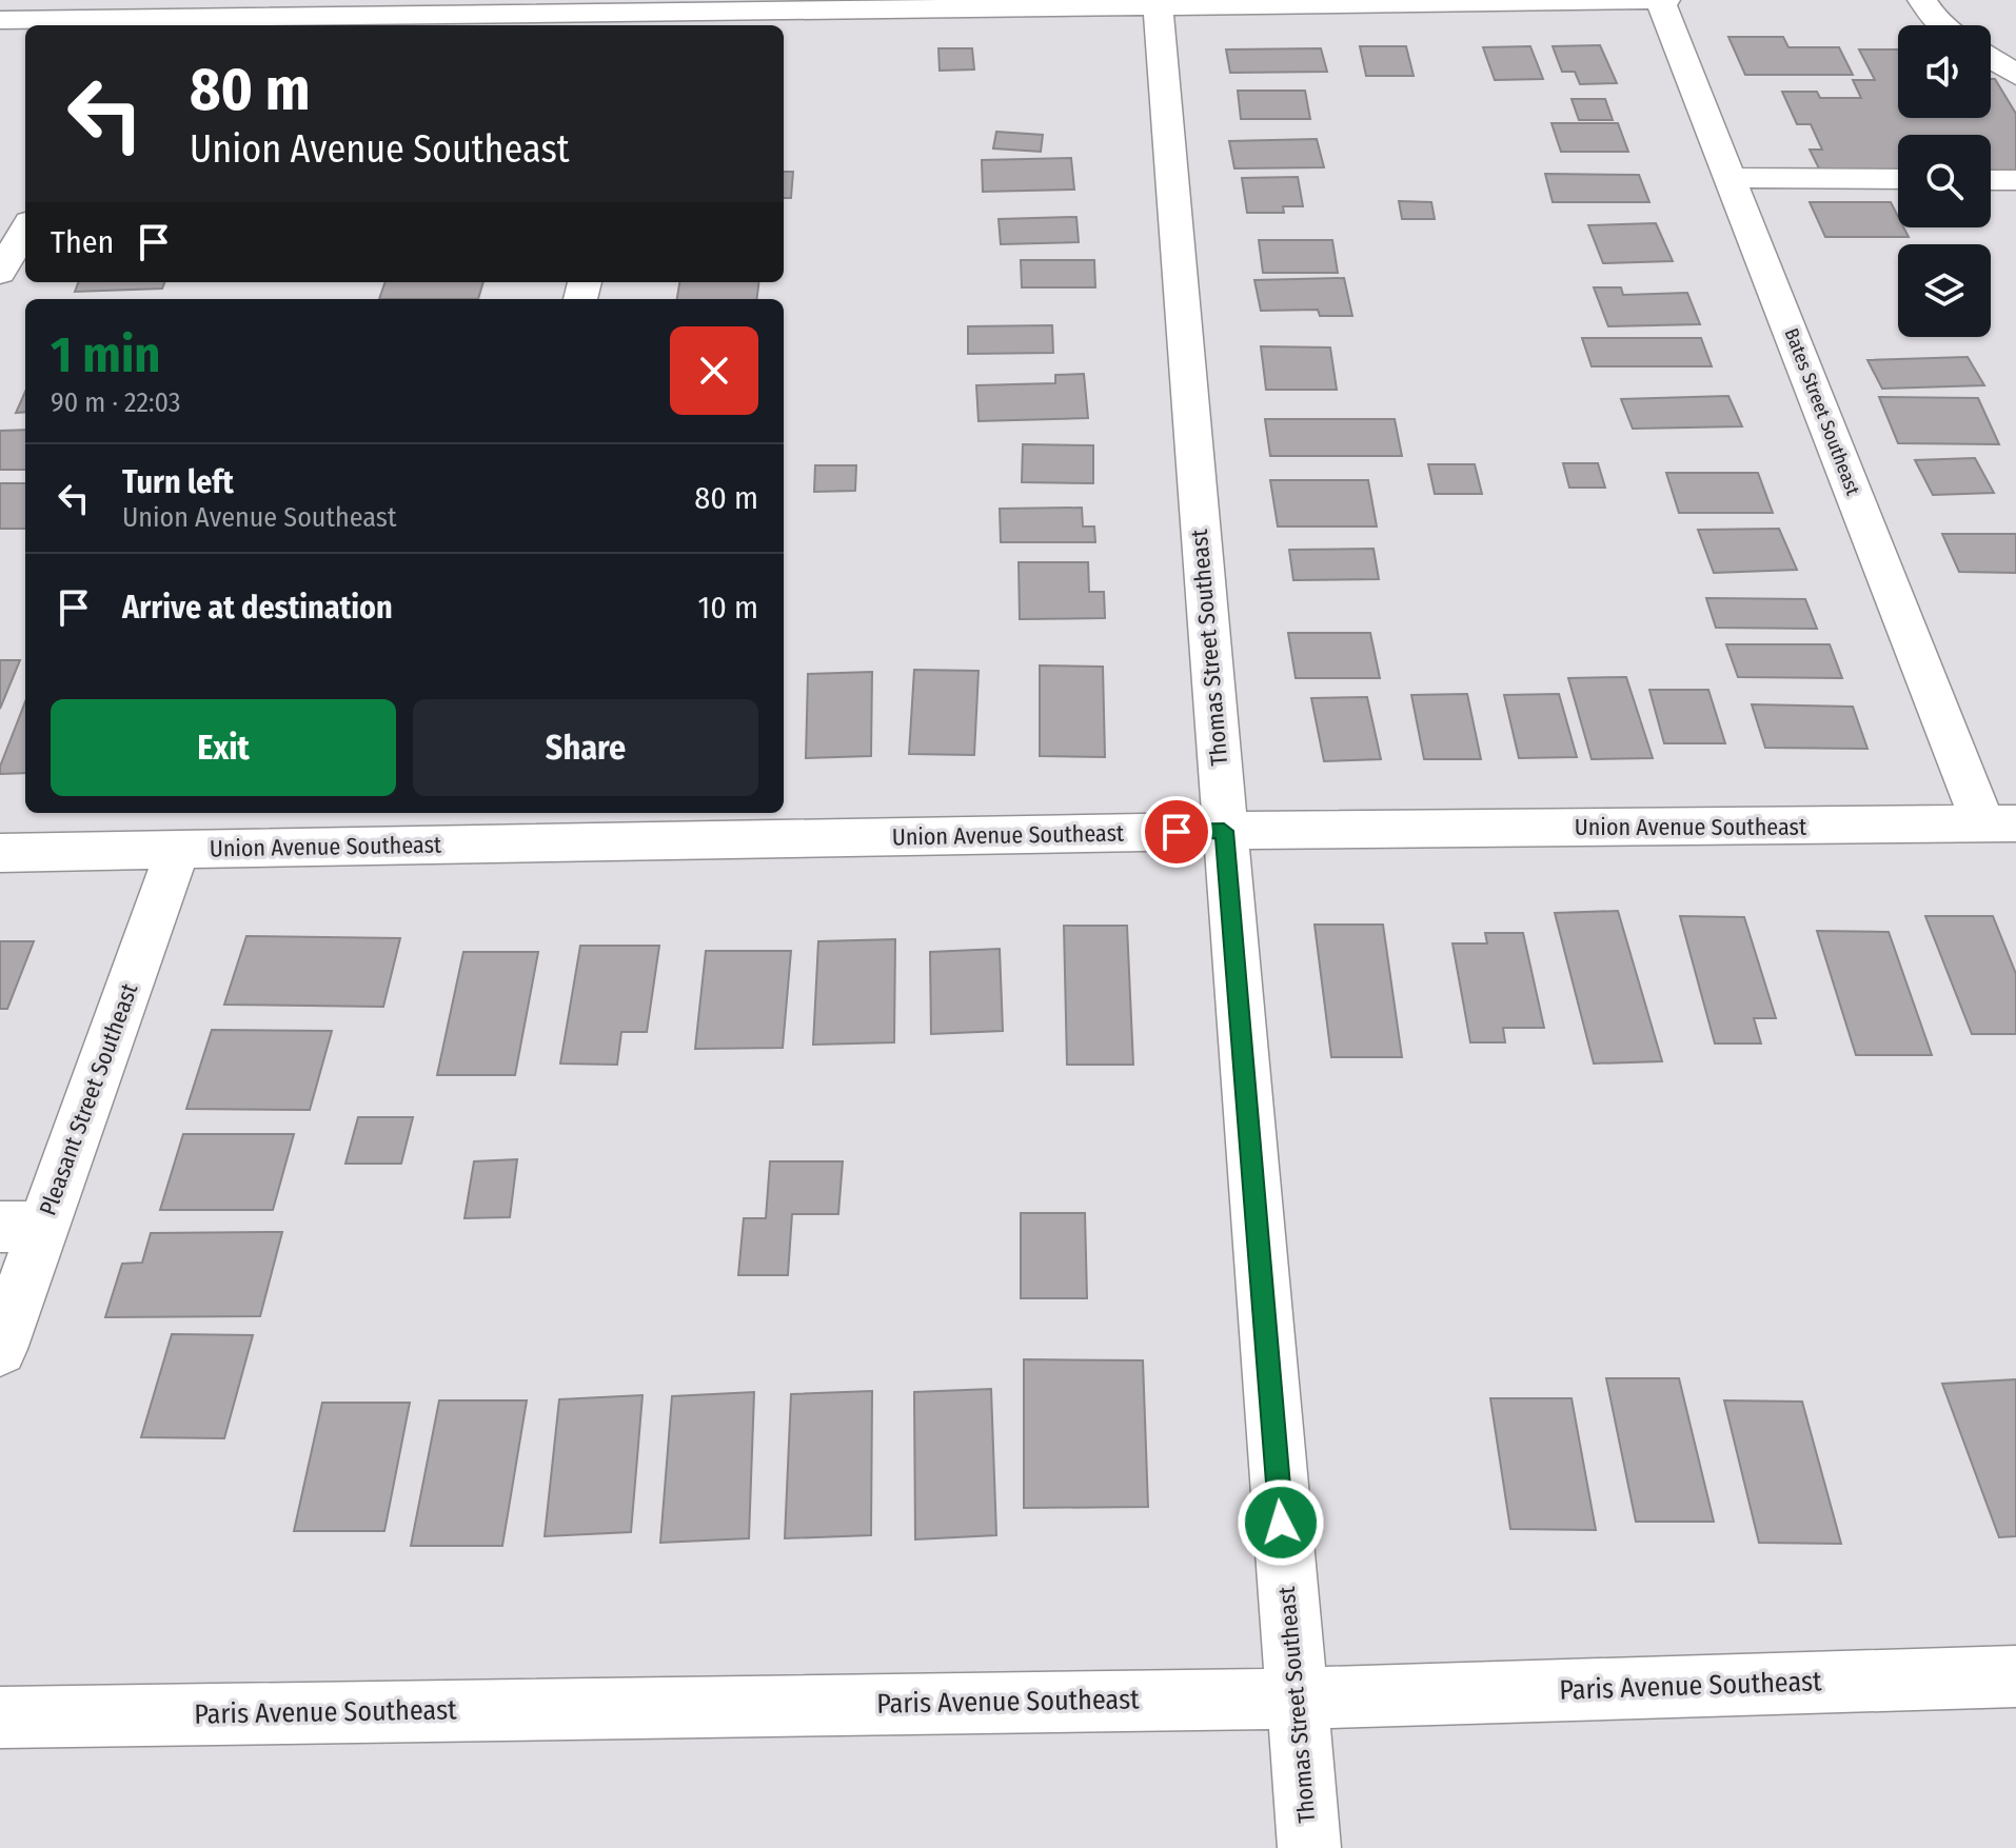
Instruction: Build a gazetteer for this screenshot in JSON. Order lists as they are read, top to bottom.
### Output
{
  "streets": {
    "street": [
      "Bates Street Southeast",
      "Thomas Street Southeast",
      "Union Avenue Southeast",
      "Pleasant Street Southeast",
      "Paris Avenue Southeast"
    ]
  },
  "crossings": [
    ["Bates Street Southeast", "Union Avenue Southeast"],
    ["Thomas Street Southeast", "Union Avenue Southeast"],
    ["Thomas Street Southeast", "Paris Avenue Southeast"],
    ["Union Avenue Southeast", "Pleasant Street Southeast"]
  ],
  "page": {
    "turn": ["80 m", "Union Avenue Southeast"],
    "then": "Then",
    "heading": ["1 min", "90 m · 22:03"],
    "list": [
      {
        "name": "Turn left",
        "note": "Union Avenue Southeast",
        "value": "80 m"
      },
      {
        "name": "Arrive at destination",
        "value": "10 m"
      }
    ],
    "buttons": ["Exit", "Share"]
  }
}
